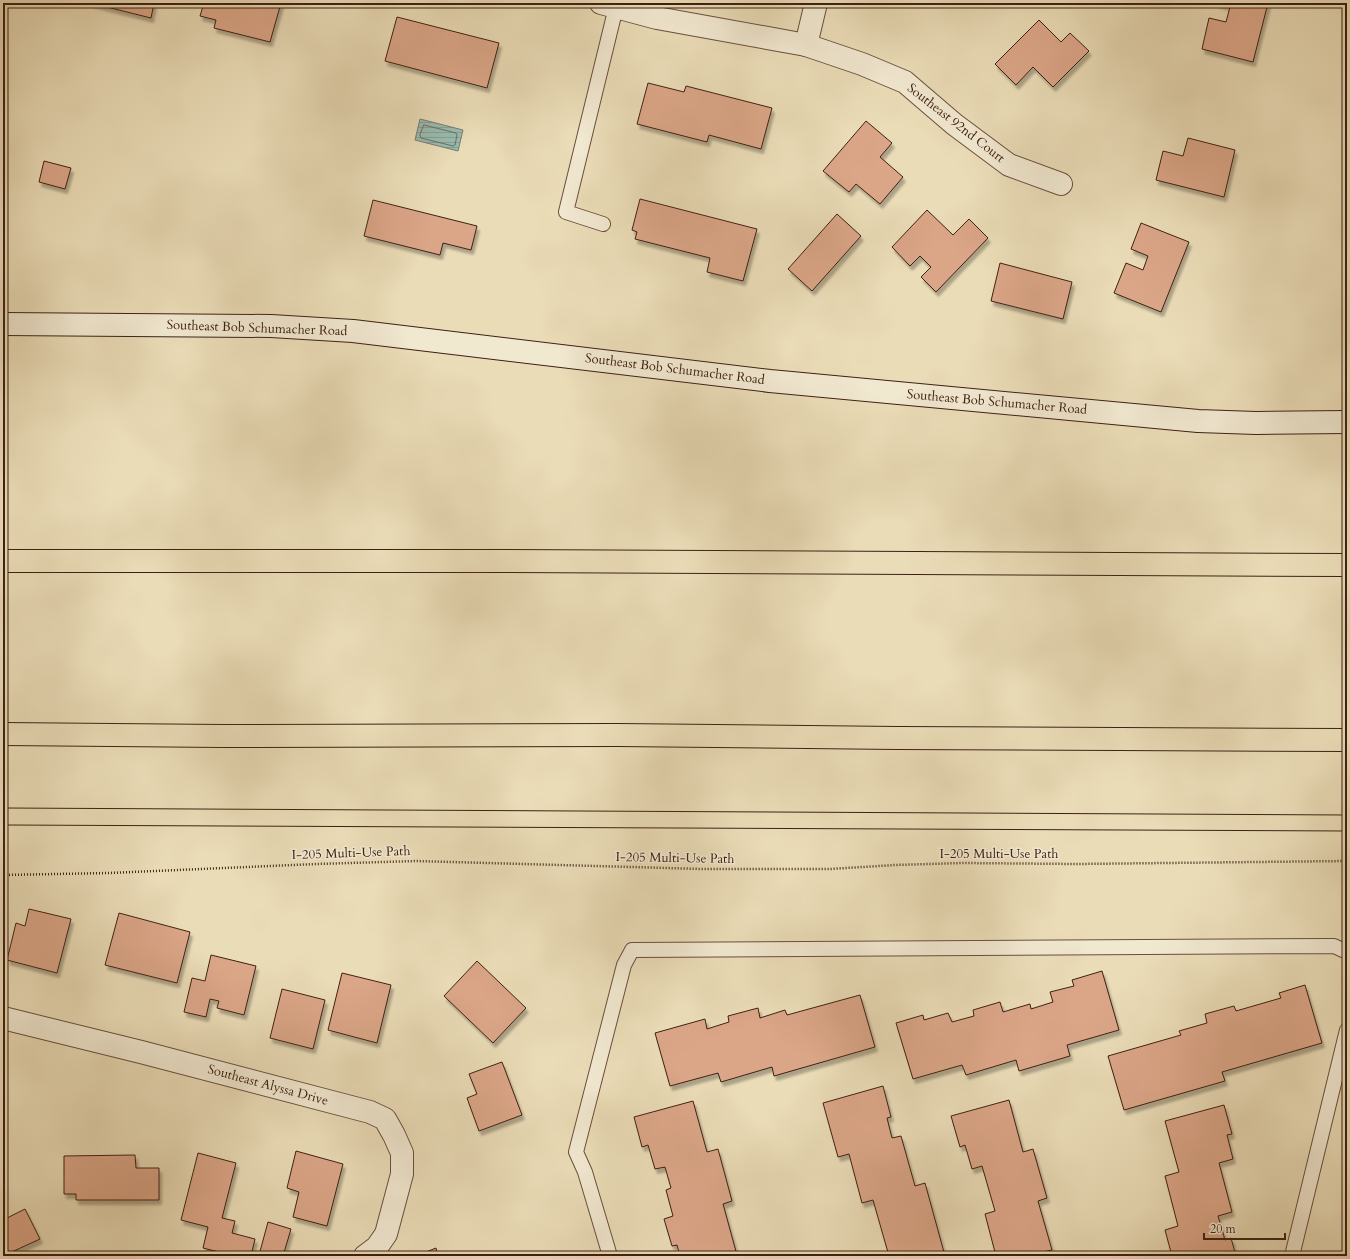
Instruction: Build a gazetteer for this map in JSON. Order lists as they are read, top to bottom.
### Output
{
  "streets": {
    "main road": ["Southeast 92nd Court", "Southeast Bob Schumacher Road", "Southeast Alyssa Drive"],
    "path": ["I-205 Multi-Use Path"]
  },
  "scale_bar": "20 m"
}
